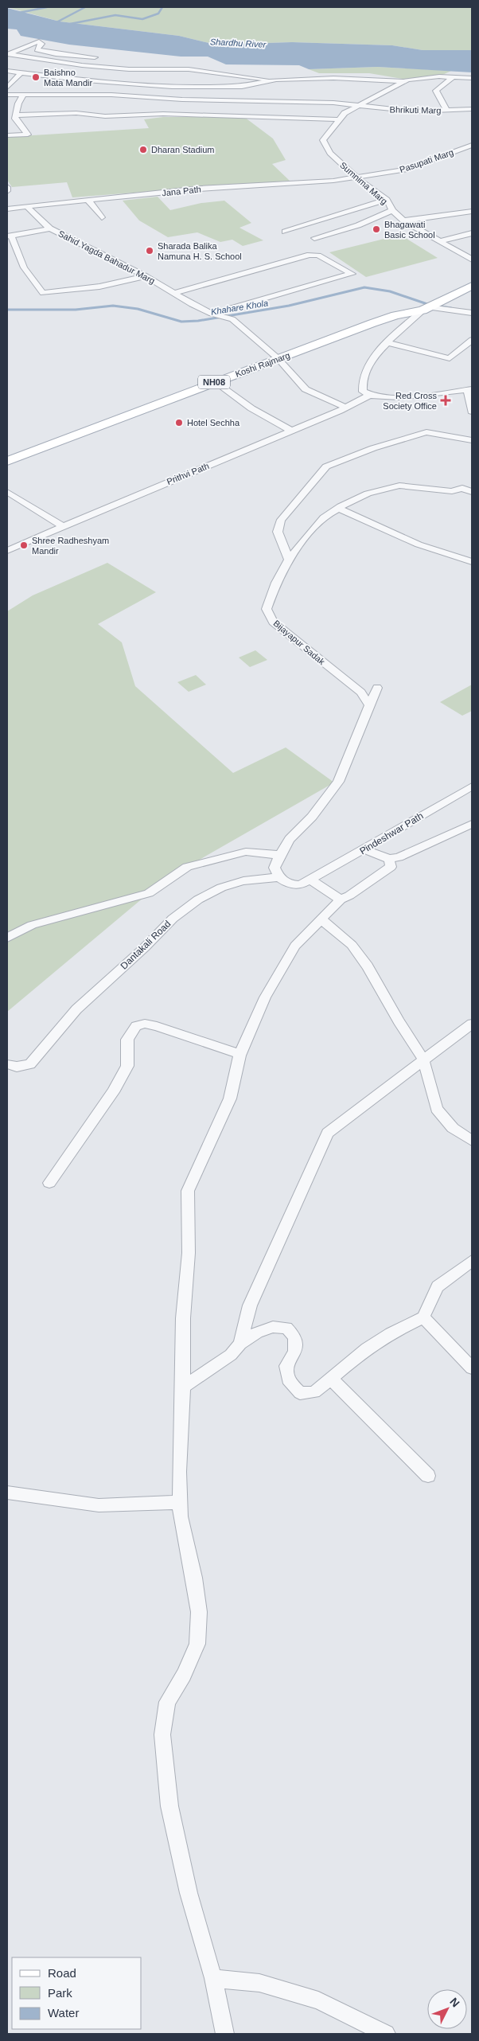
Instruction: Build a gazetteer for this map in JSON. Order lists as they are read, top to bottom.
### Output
{
  "streets": {
    "main road": ["Koshi Rajmarg", "NH08"],
    "street": [
      "Bhrikuti Marg",
      "Pasupati Marg",
      "Sumnima Marg",
      "Jana Path",
      "Sahid Yagda Bahadur Marg",
      "Prithvi Path",
      "Bijayapur Sadak",
      "Pindeshwar Path",
      "Dantakali Road"
    ]
  },
  "crossings": [
    ["Bhrikuti Marg", "Sumnima Marg"],
    ["Pasupati Marg", "Sumnima Marg"],
    ["Pasupati Marg", "Jana Path"],
    ["Sumnima Marg", "Jana Path"],
    ["Jana Path", "Sahid Yagda Bahadur Marg"],
    ["Sahid Yagda Bahadur Marg", "Koshi Rajmarg"],
    ["Sahid Yagda Bahadur Marg", "Prithvi Path"],
    ["Pindeshwar Path", "Dantakali Road"]
  ],
  "water": ["Shardhu River", "Khahare Khola"],
  "places": {
    "other": [
      "Baishno Mata Mandir",
      "Dharan Stadium",
      "Bhagawati Basic School",
      "Sharada Balika Namuna H. S. School",
      "Hotel Sechha",
      "Shree Radheshyam Mandir"
    ],
    "health": ["Red Cross Society Office"]
  },
  "legend": ["Road", "Park", "Water"],
  "north": "top right"
}
